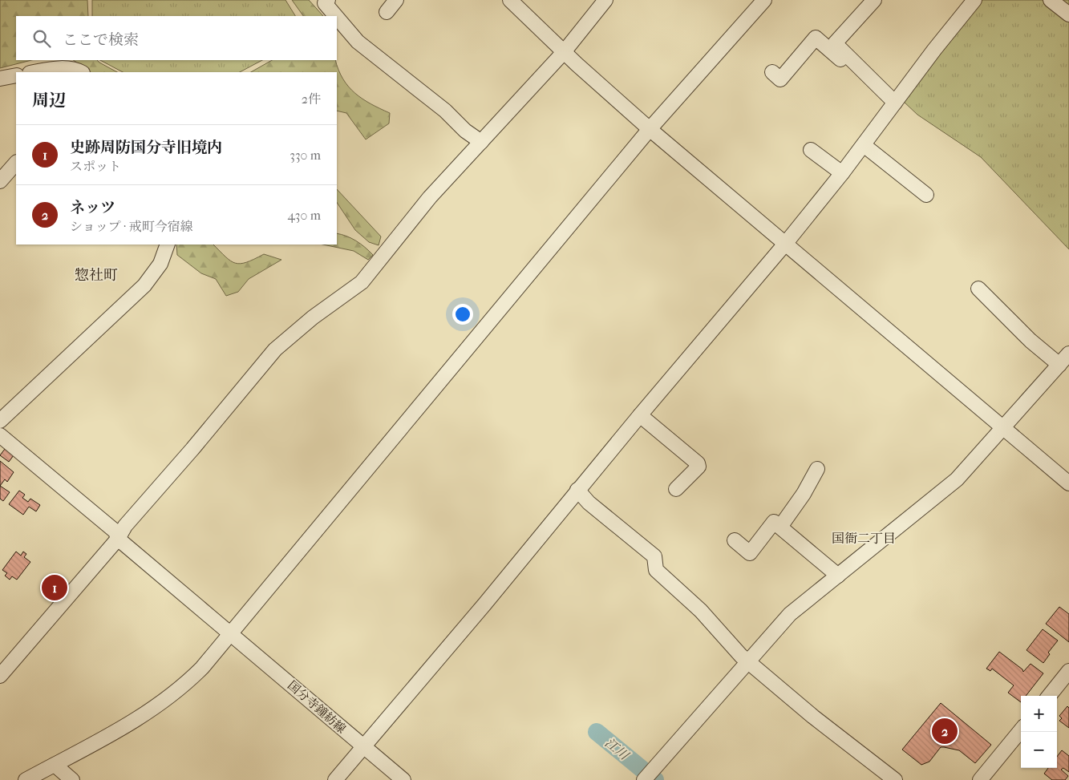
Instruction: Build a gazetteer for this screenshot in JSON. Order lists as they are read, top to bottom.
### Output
{
  "streets": {
    "street": ["国分寺鐘紡線"]
  },
  "districts": ["惣社町", "国衙二丁目"],
  "water": ["江川"],
  "page": {
    "search": "ここで検索",
    "heading": ["周辺", "2件"],
    "list": [
      {
        "mark": "1",
        "name": "史跡周防国分寺旧境内",
        "note": "スポット",
        "value": "330 m"
      },
      {
        "mark": "2",
        "name": "ネッツ",
        "note": "ショップ · 戒町今宿線",
        "value": "430 m"
      }
    ],
    "pins": ["1", "2"],
    "map_buttons": ["+", "−"]
  }
}
